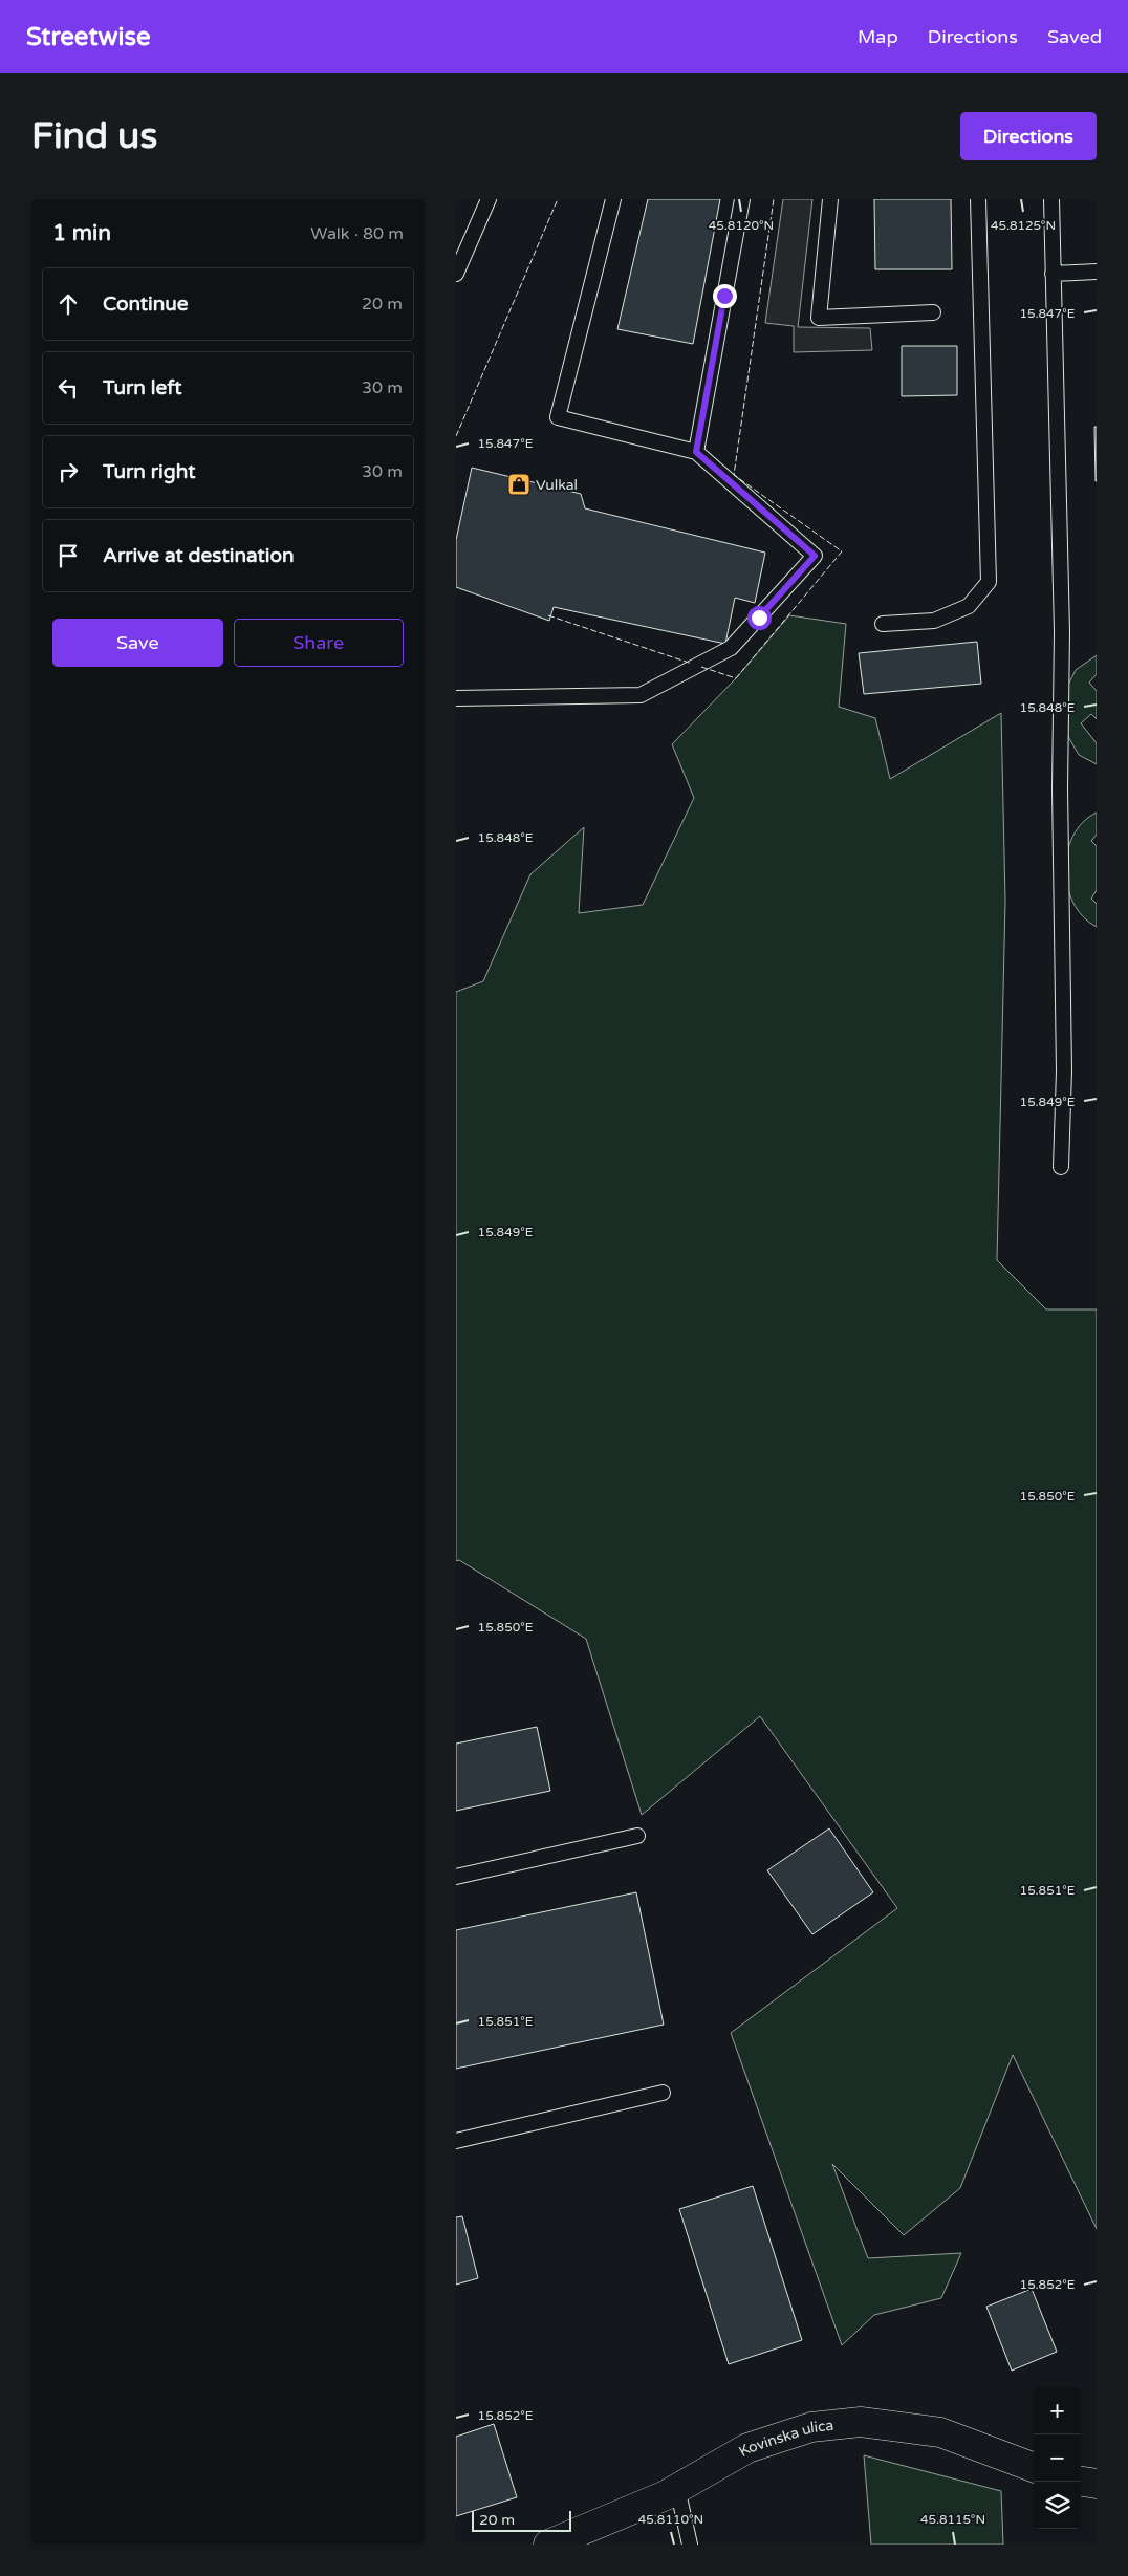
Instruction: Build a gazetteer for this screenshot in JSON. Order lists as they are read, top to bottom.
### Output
{
  "streets": {
    "street": ["Kovinska ulica"]
  },
  "places": {
    "shop": ["Vulkal"]
  },
  "scale_bar": "20 m",
  "page": {
    "header": "Streetwise",
    "nav": ["Map", "Directions", "Saved"],
    "buttons": [
      "Directions",
      ["Save", "Share"]
    ],
    "title": "Find us",
    "heading": ["1 min", "Walk · 80 m"],
    "list": [
      ["Continue", "20 m"],
      ["Turn left", "30 m"],
      ["Turn right", "30 m"],
      "Arrive at destination"
    ],
    "map_buttons": ["+", "−"],
    "scale": "20 m"
  },
  "coordinates": [
    "45.8120°N",
    "45.8125°N",
    "15.847°E",
    "15.848°E",
    "15.849°E",
    "15.850°E",
    "15.851°E",
    "15.852°E",
    "45.8110°N",
    "45.8115°N"
  ]
}
